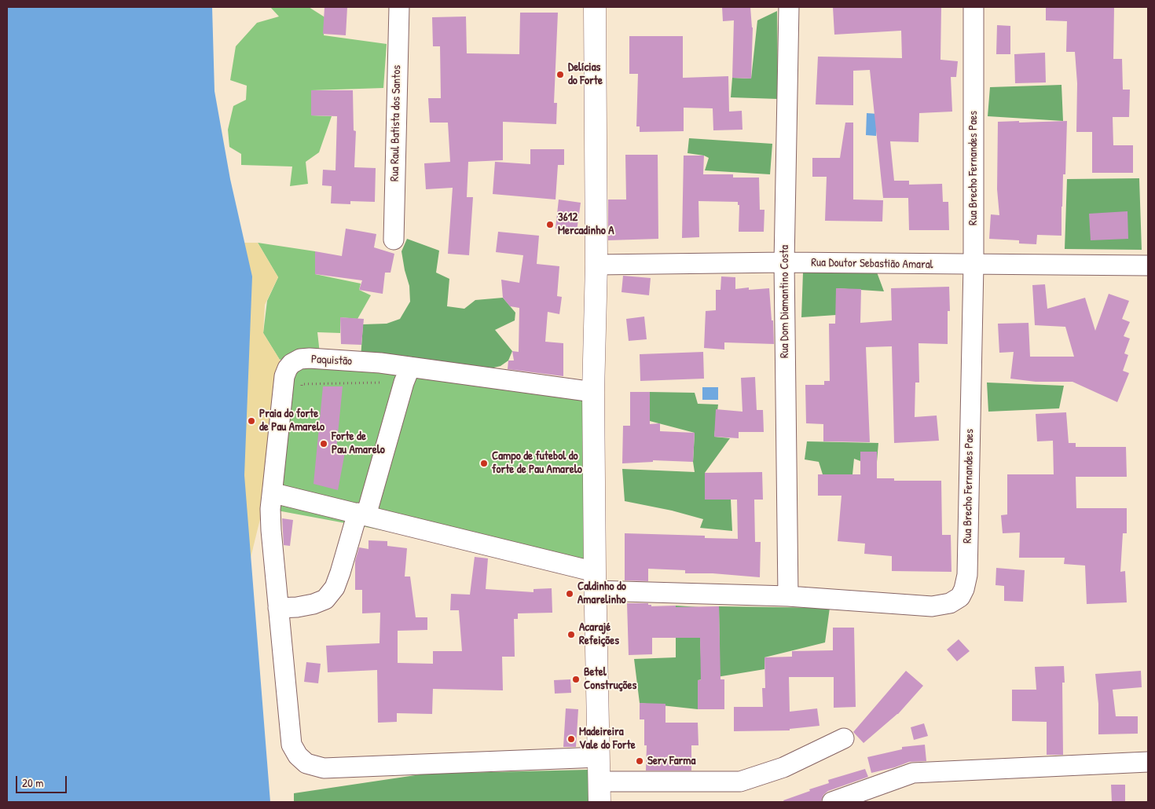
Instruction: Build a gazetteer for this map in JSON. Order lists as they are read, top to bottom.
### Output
{
  "streets": {
    "street": [
      "Rua Raul Batista dos Santos",
      "Rua Brecho Fernandes Paes",
      "Rua Doutor Sebastião Amaral",
      "Rua Dom Diamantino Costa",
      "Paquistão"
    ]
  },
  "crossings": [
    ["Rua Brecho Fernandes Paes", "Rua Doutor Sebastião Amaral"],
    ["Rua Brecho Fernandes Paes", "Rua Dom Diamantino Costa"],
    ["Rua Doutor Sebastião Amaral", "Rua Dom Diamantino Costa"]
  ],
  "places": [
    "Delícias do Forte",
    "3612 Mercadinho A",
    "Praia do forte de Pau Amarelo",
    "Forte de Pau Amarelo",
    "Campo de futebol do forte de Pau Amarelo",
    "Caldinho do Amarelinho",
    "Acarajé Refeições",
    "Betel Construções",
    "Madeireira Vale do Forte",
    "Serv Farma"
  ],
  "scale_bar": "20 m"
}
